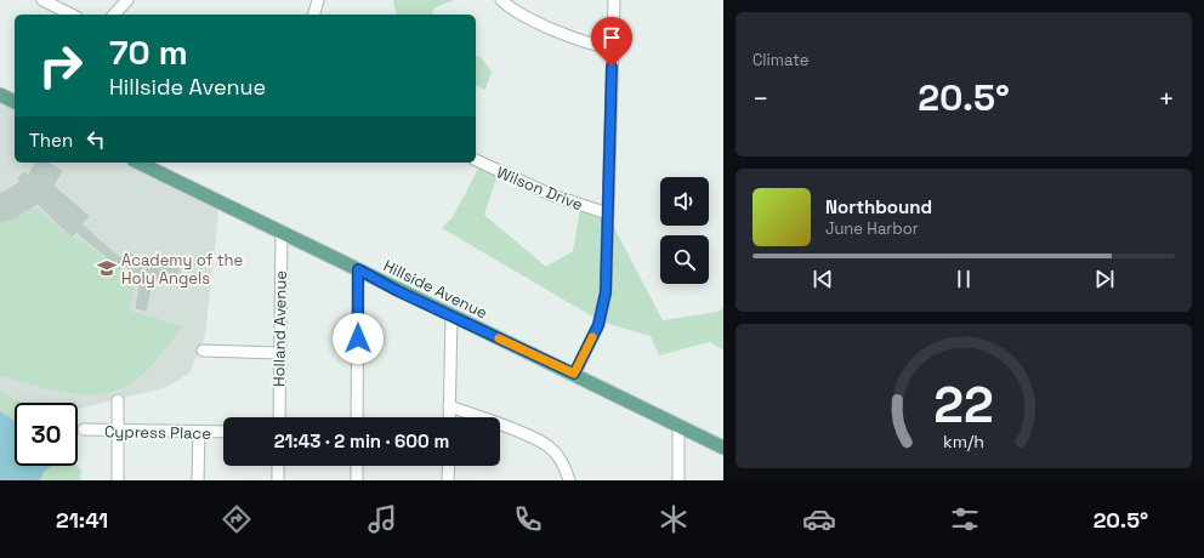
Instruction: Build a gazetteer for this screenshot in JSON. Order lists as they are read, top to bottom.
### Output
{
  "streets": {
    "main road": ["Hillside Avenue"],
    "street": ["Wilson Drive", "Holland Avenue", "Cypress Place"]
  },
  "crossings": [
    ["Hillside Avenue", "Holland Avenue"]
  ],
  "places": {
    "school or university": ["Academy of the Holy Angels"]
  },
  "page": {
    "tile": "Climate",
    "turn": ["70 m", "Hillside Avenue"],
    "heat": ["−", "20.5°", "+"],
    "then": "Then",
    "song": ["Northbound", "June Harbor"],
    "limit": "30",
    "trip": "21:43 · 2 min · 600 m",
    "tabs": ["21:41", "20.5°"],
    "gauge": ["22", "km/h"]
  }
}
